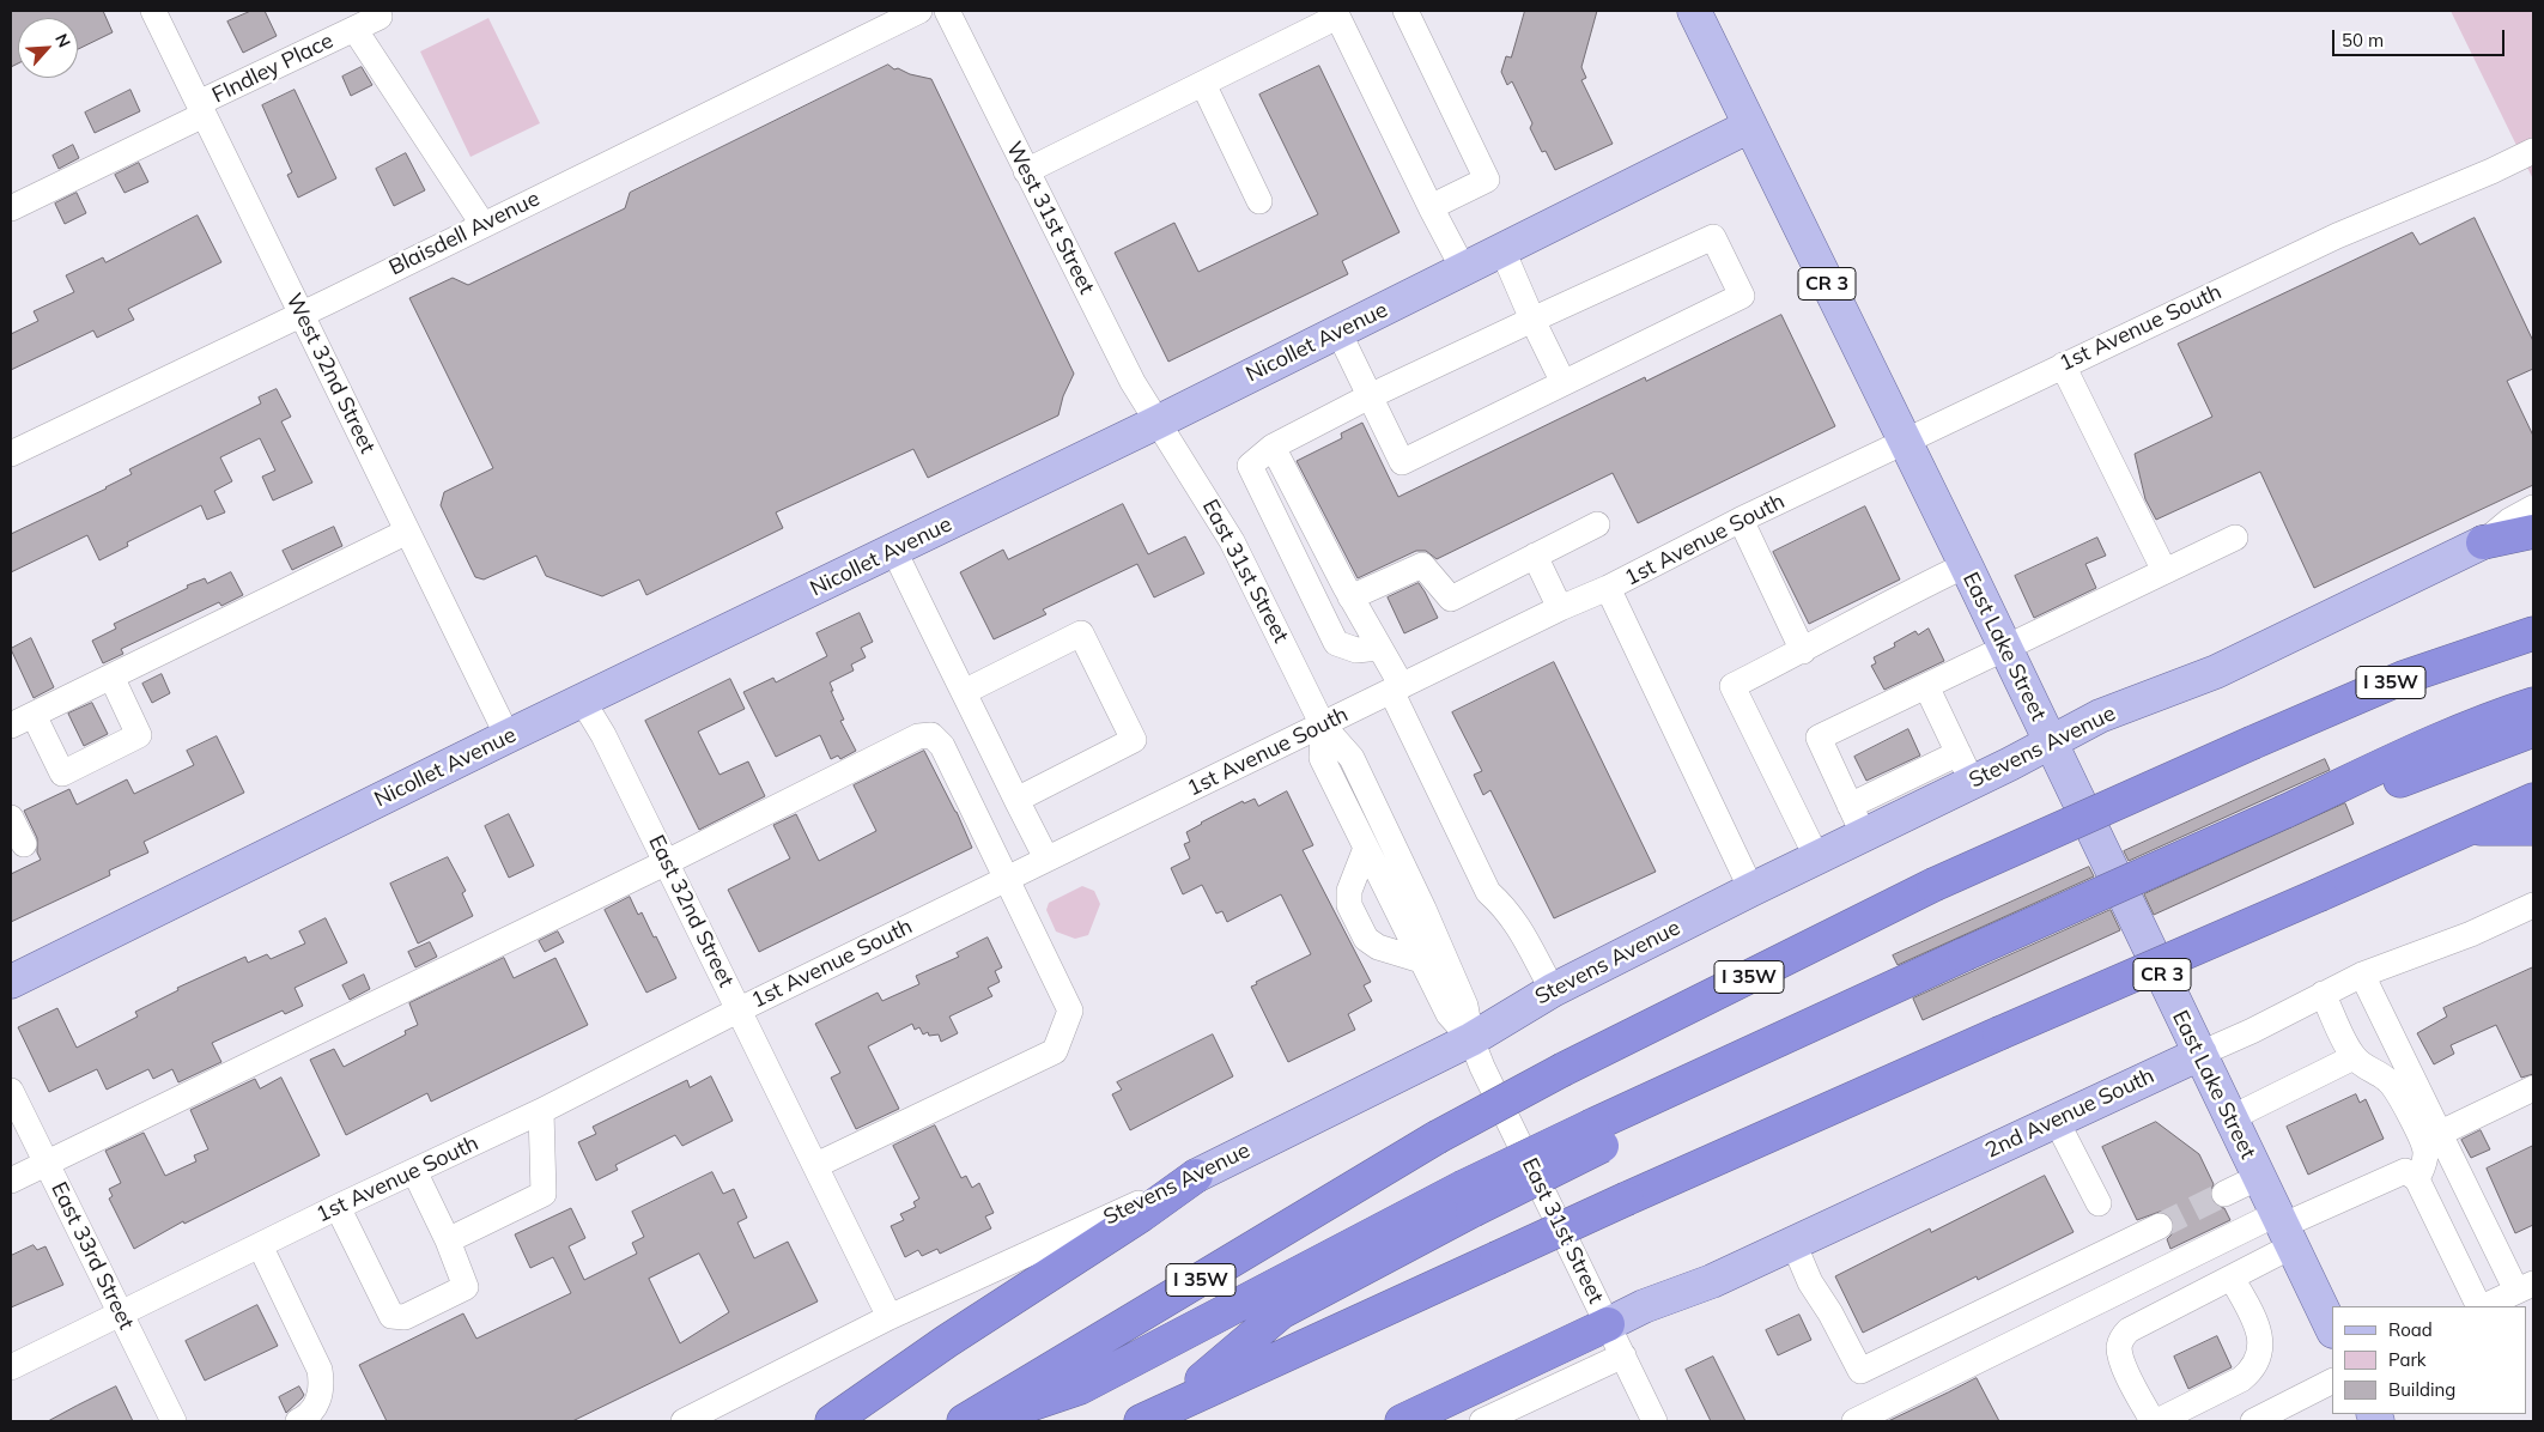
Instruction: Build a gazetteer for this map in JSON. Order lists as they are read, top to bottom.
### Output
{
  "streets": {
    "highway": ["I 35W"],
    "main road": [
      "CR 3",
      "Nicollet Avenue",
      "East Lake Street",
      "Stevens Avenue",
      "2nd Avenue South"
    ],
    "street": [
      "FIndley Place",
      "West 31st Street",
      "Blaisdell Avenue",
      "1st Avenue South",
      "West 32nd Street",
      "East 31st Street",
      "East 32nd Street",
      "East 33rd Street"
    ]
  },
  "crossings": [
    ["FIndley Place", "West 32nd Street"],
    ["West 31st Street", "Nicollet Avenue"],
    ["West 31st Street", "East 31st Street"],
    ["Blaisdell Avenue", "West 32nd Street"],
    ["CR 3", "Nicollet Avenue"],
    ["CR 3", "East Lake Street"],
    ["1st Avenue South", "East 31st Street"],
    ["1st Avenue South", "East Lake Street"],
    ["1st Avenue South", "East 32nd Street"],
    ["1st Avenue South", "East 33rd Street"],
    ["Nicollet Avenue", "West 32nd Street"],
    ["Nicollet Avenue", "East 31st Street"],
    ["Nicollet Avenue", "East Lake Street"],
    ["Nicollet Avenue", "East 32nd Street"],
    ["East 31st Street", "Stevens Avenue"],
    ["East 31st Street", "2nd Avenue South"],
    ["East Lake Street", "Stevens Avenue"],
    ["East Lake Street", "2nd Avenue South"],
    ["Stevens Avenue", "East 32nd Street"]
  ],
  "legend": ["Road", "Park", "Building"],
  "scale_bar": "50 m",
  "north": "top right"
}
